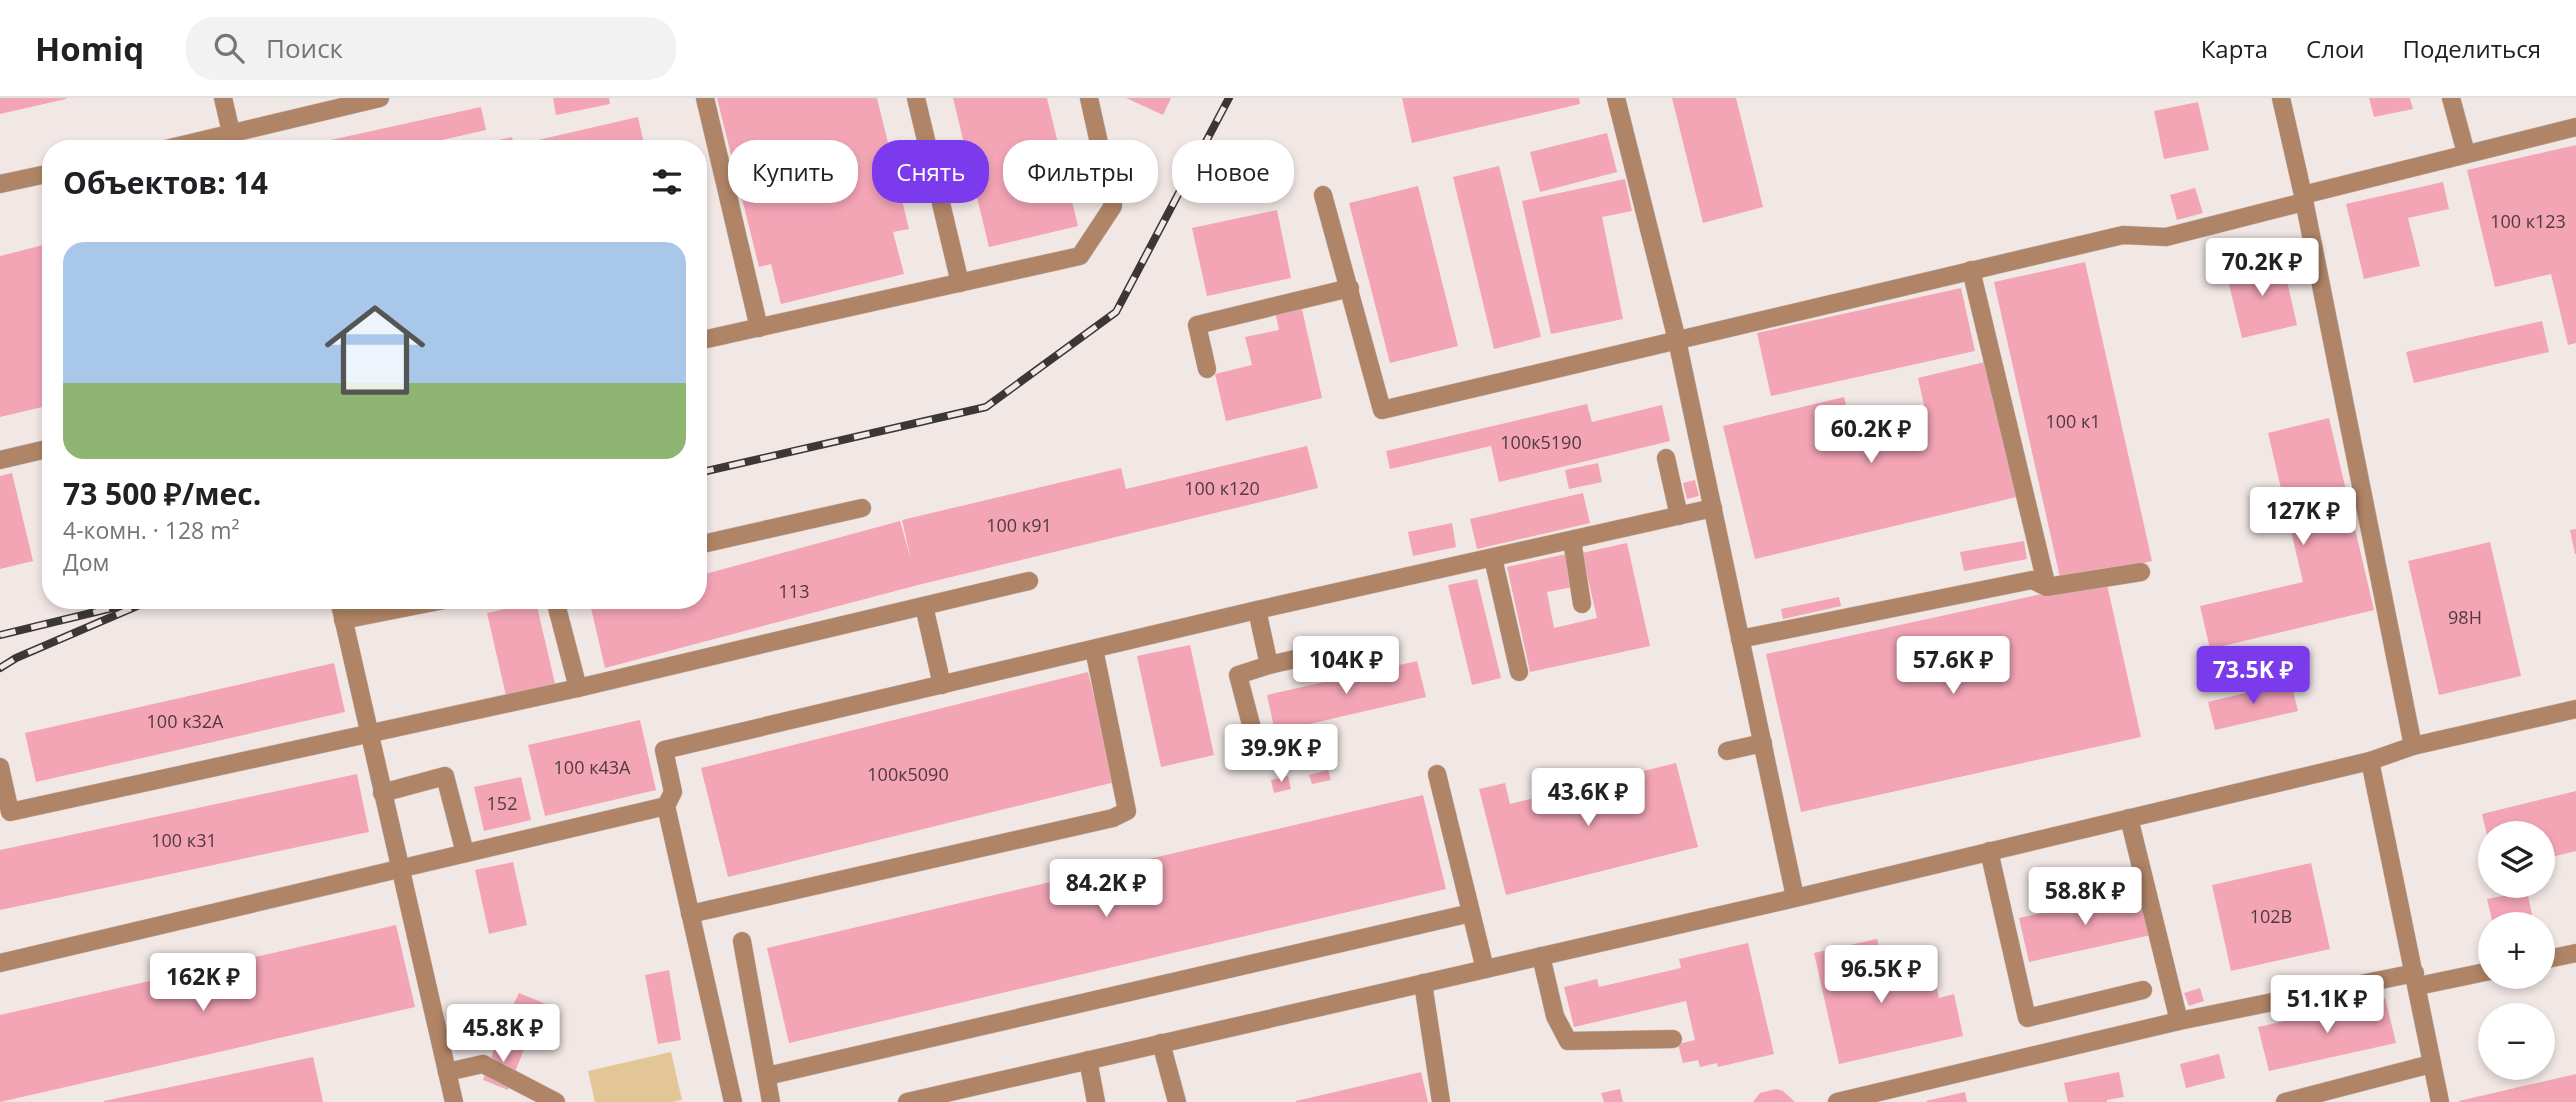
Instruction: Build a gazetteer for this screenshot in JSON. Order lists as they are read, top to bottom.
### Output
{
  "house_numbers": [
    "100 к123",
    "100 к1",
    "100к5190",
    "100 к120",
    "100 к91",
    "113",
    "98Н",
    "100 к32А",
    "100 к43А",
    "100к5090",
    "152",
    "100 к31",
    "102В"
  ],
  "page": {
    "header": "Homiq",
    "search": "Поиск",
    "nav": ["Карта", "Слои", "Поделиться"],
    "chip": [
      "Купить",
      "Снять",
      "Фильтры",
      "Новое"
    ],
    "heading": "Объектов: 14",
    "list": [
      {
        "name": "73 500 ₽/мес.",
        "note": "4-комн. · 128 m² · Дом"
      }
    ],
    "price": [
      "70.2K ₽",
      "60.2K ₽",
      "127K ₽",
      "104K ₽",
      "57.6K ₽",
      "73.5K ₽",
      "39.9K ₽",
      "43.6K ₽",
      "84.2K ₽",
      "58.8K ₽",
      "96.5K ₽",
      "162K ₽",
      "51.1K ₽",
      "45.8K ₽"
    ],
    "map_buttons": ["+", "−"]
  }
}
